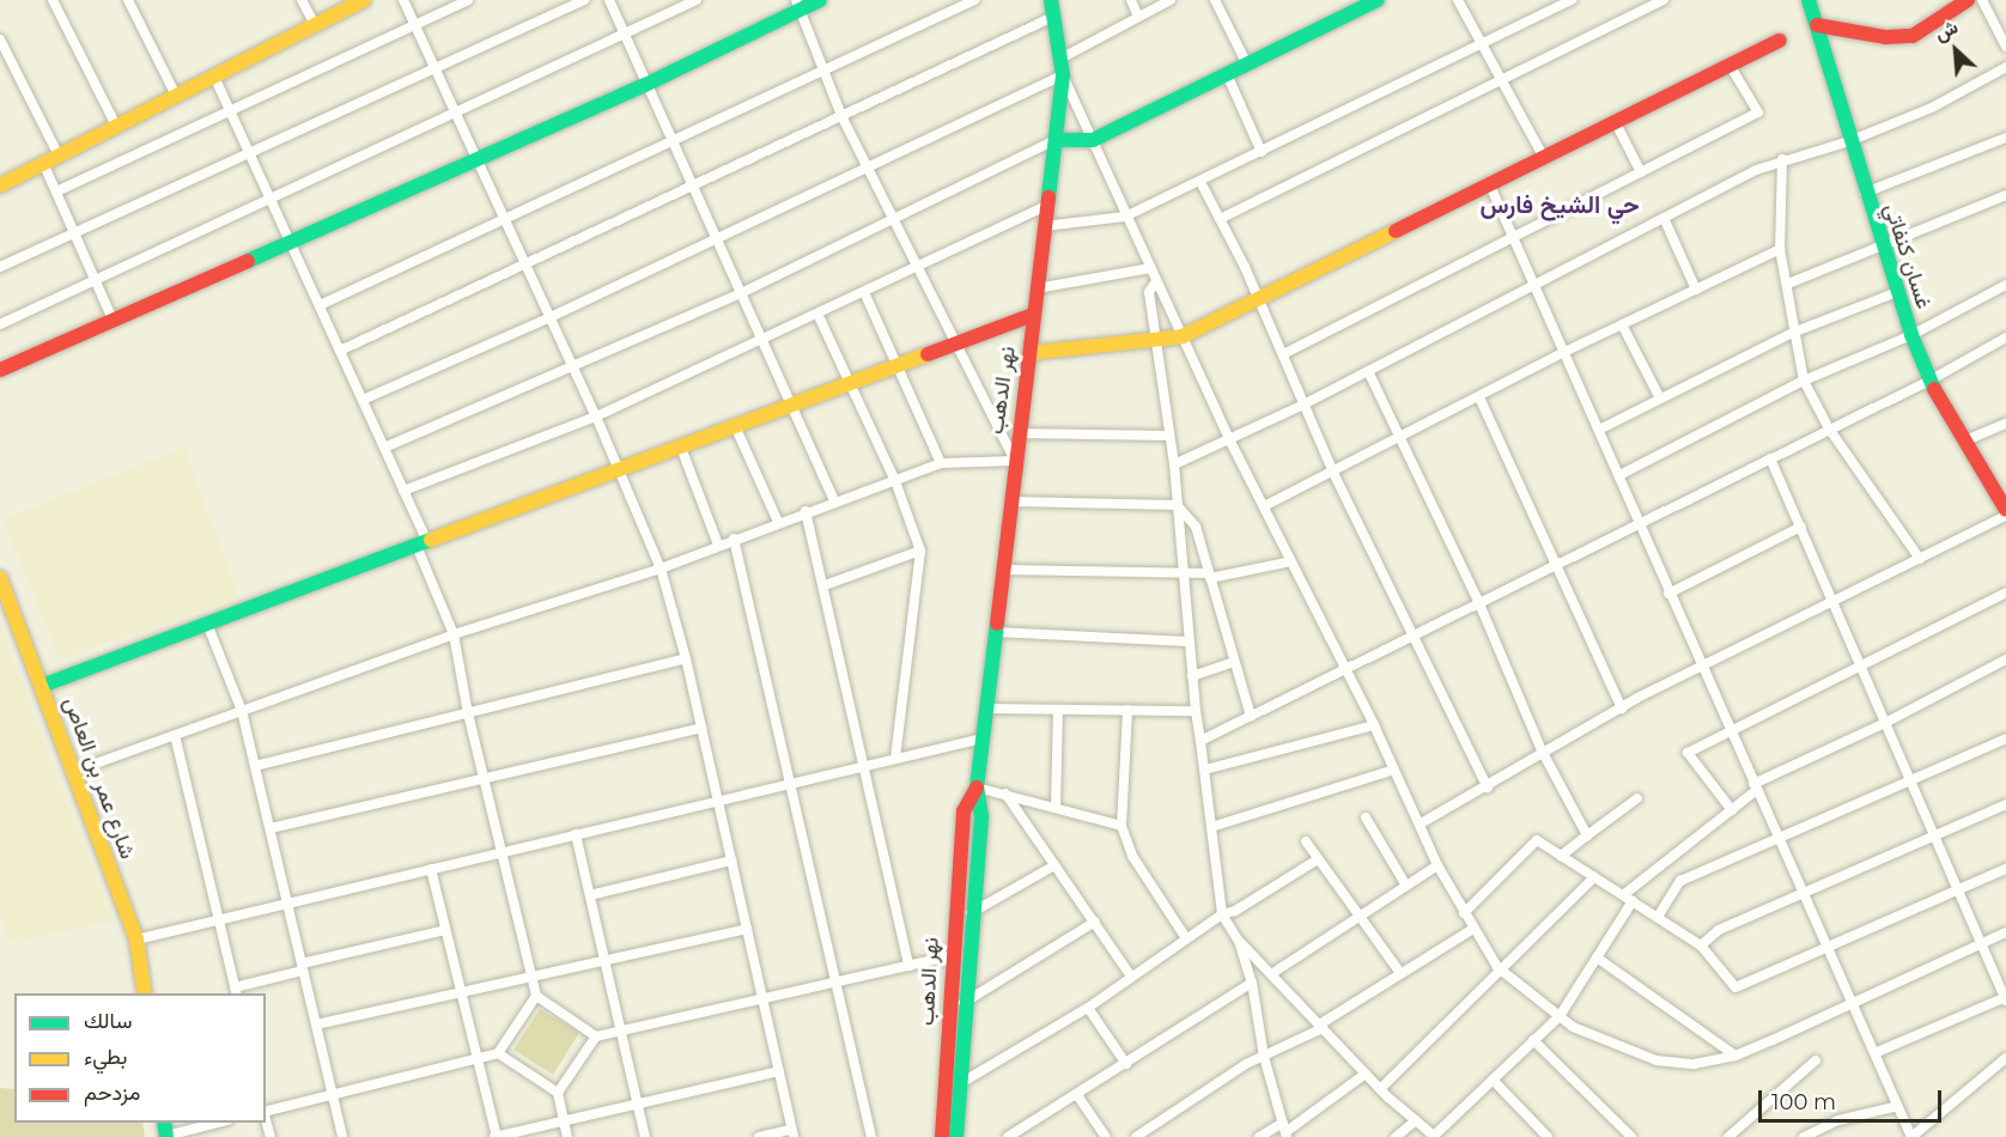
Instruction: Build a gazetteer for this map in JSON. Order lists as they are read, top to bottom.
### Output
{
  "streets": {
    "street": ["غسان كنفاتي", "نهر الدهب", "شارع عمر بن العاص"]
  },
  "districts": ["حي الشيخ فارس"],
  "legend": ["سالك", "بطيء", "مزدحم"],
  "scale_bar": "100 m",
  "north": "top left"
}
